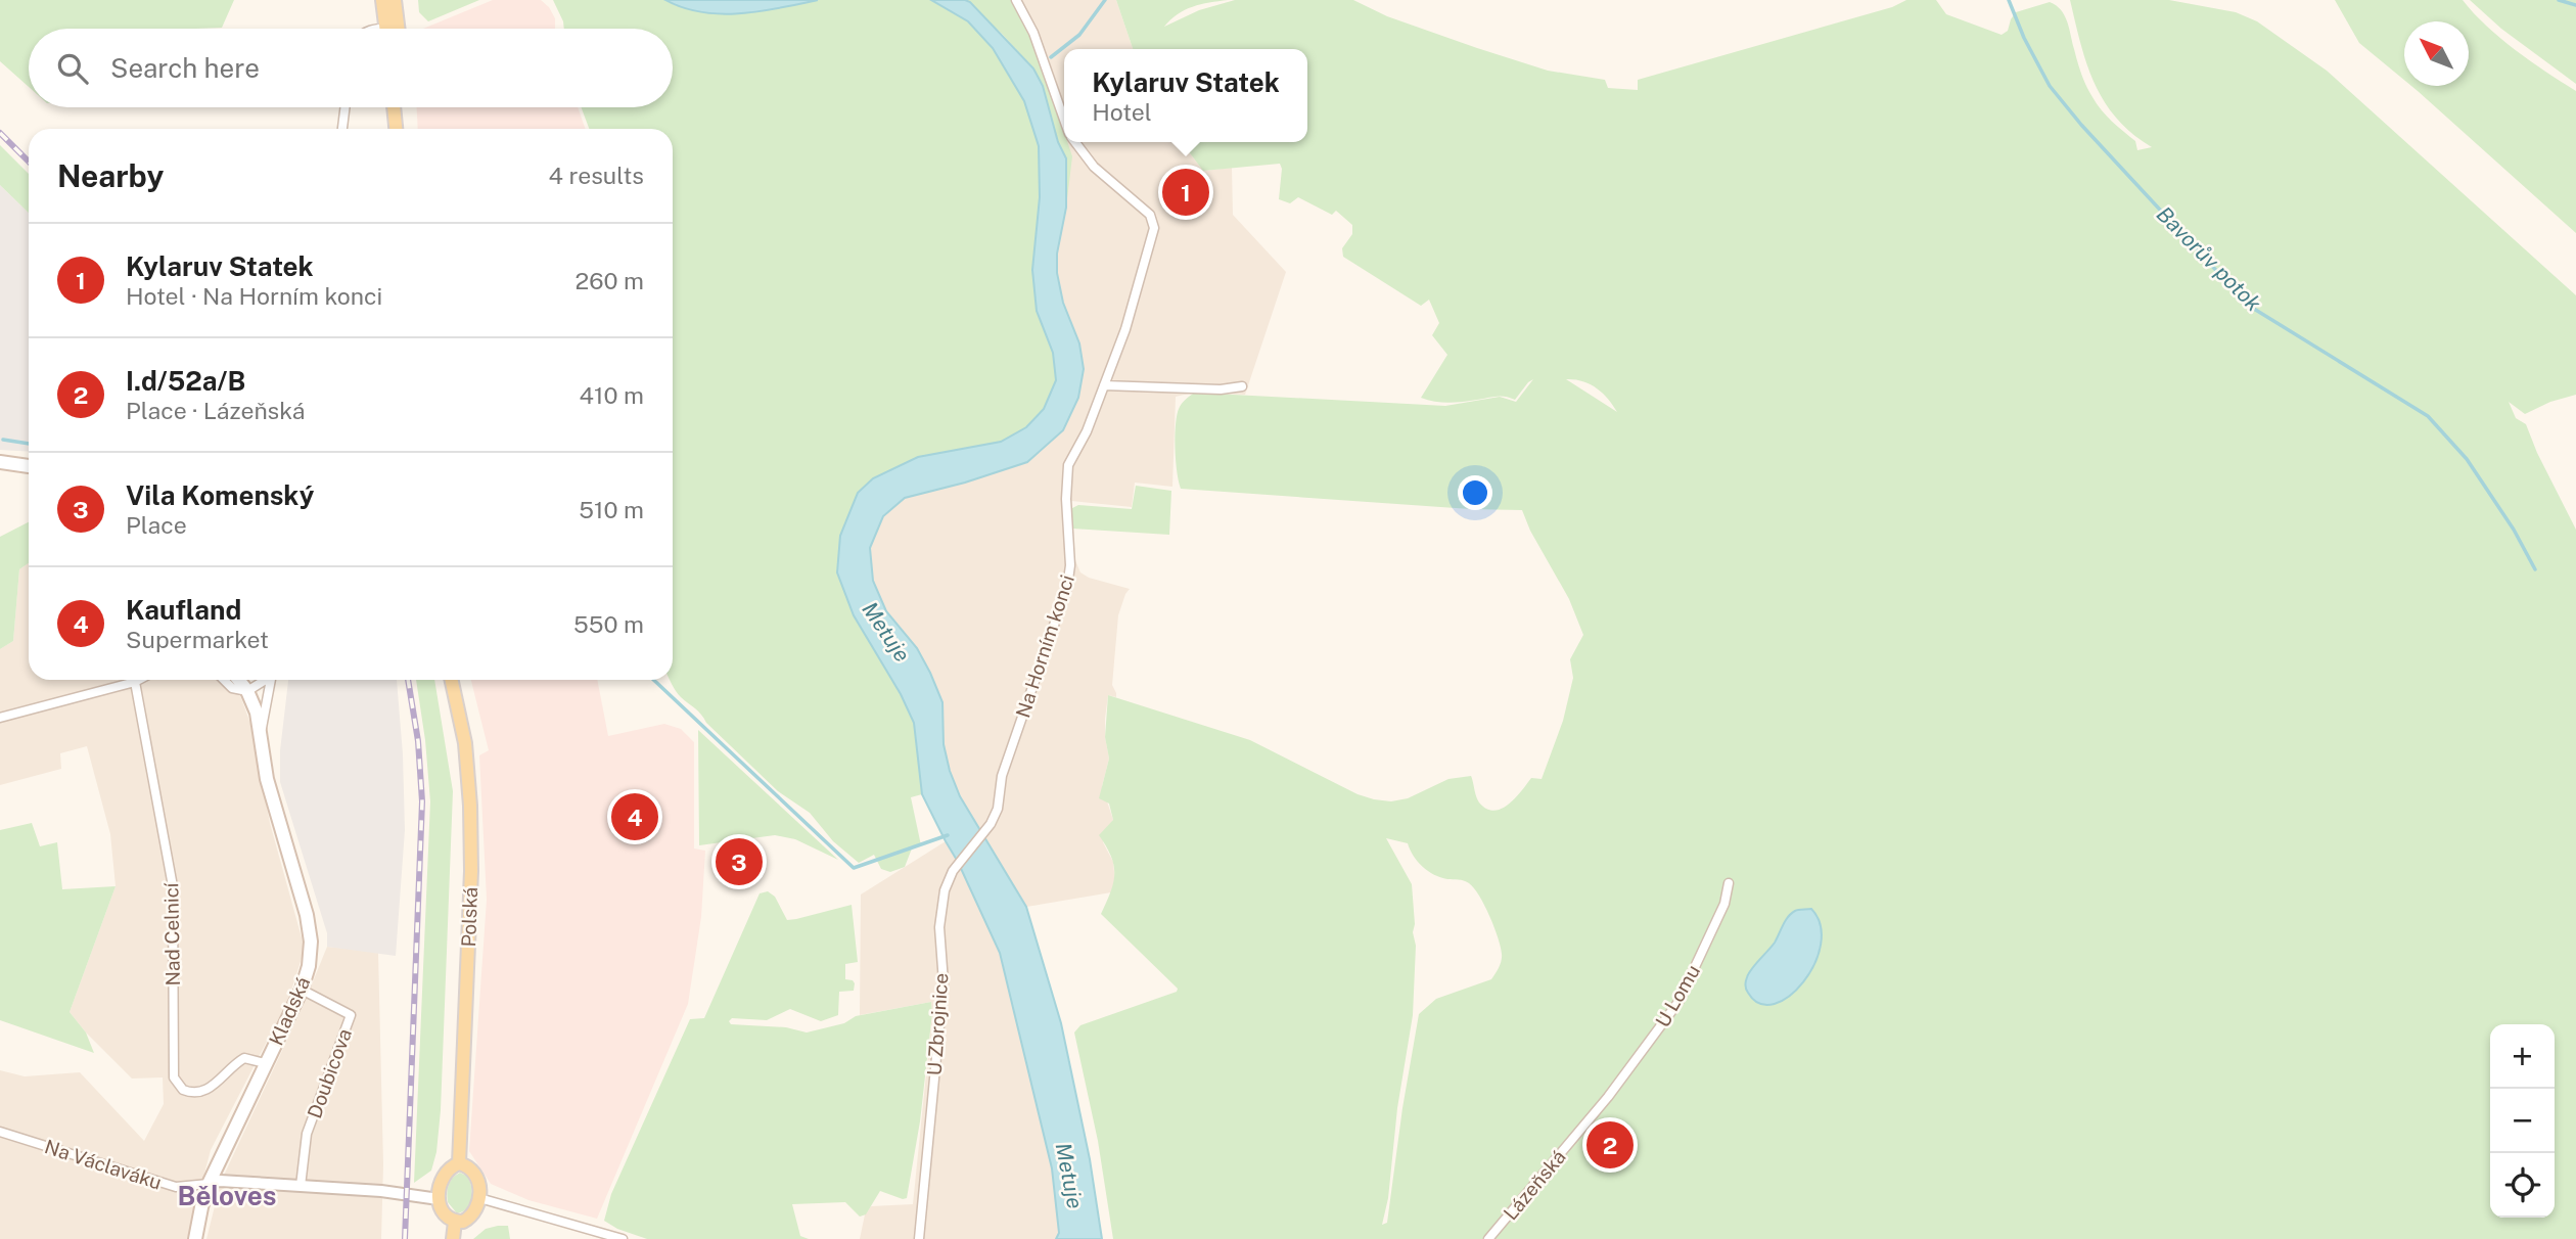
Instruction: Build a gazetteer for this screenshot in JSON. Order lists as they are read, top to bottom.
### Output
{
  "streets": {
    "main road": ["Polská", "Kladská"],
    "street": [
      "Na Horním konci",
      "Nad Celnicí",
      "U Lomu",
      "U Zbrojnice",
      "Doubicova",
      "Na Václaváku",
      "Lázeňská"
    ]
  },
  "crossings": [
    ["Na Horním konci", "U Zbrojnice"],
    ["Nad Celnicí", "Kladská"],
    ["U Lomu", "Lázeňská"],
    ["Kladská", "Doubicova"],
    ["Kladská", "Na Václaváku"]
  ],
  "districts": ["Běloves"],
  "water": ["Bavorův potok", "Metuje"],
  "north": "top left",
  "page": {
    "search": "Search here",
    "popup": ["Kylaruv Statek", "Hotel"],
    "heading": ["Nearby", "4 results"],
    "pins": [
      "1",
      "4",
      "3",
      "2"
    ],
    "list": [
      {
        "mark": "1",
        "name": "Kylaruv Statek",
        "note": "Hotel · Na Horním konci",
        "value": "260 m"
      },
      {
        "mark": "2",
        "name": "I.d/52a/B",
        "note": "Place · Lázeňská",
        "value": "410 m"
      },
      {
        "mark": "3",
        "name": "Vila Komenský",
        "note": "Place",
        "value": "510 m"
      },
      {
        "mark": "4",
        "name": "Kaufland",
        "note": "Supermarket",
        "value": "550 m"
      }
    ],
    "map_buttons": ["+", "−"]
  }
}
